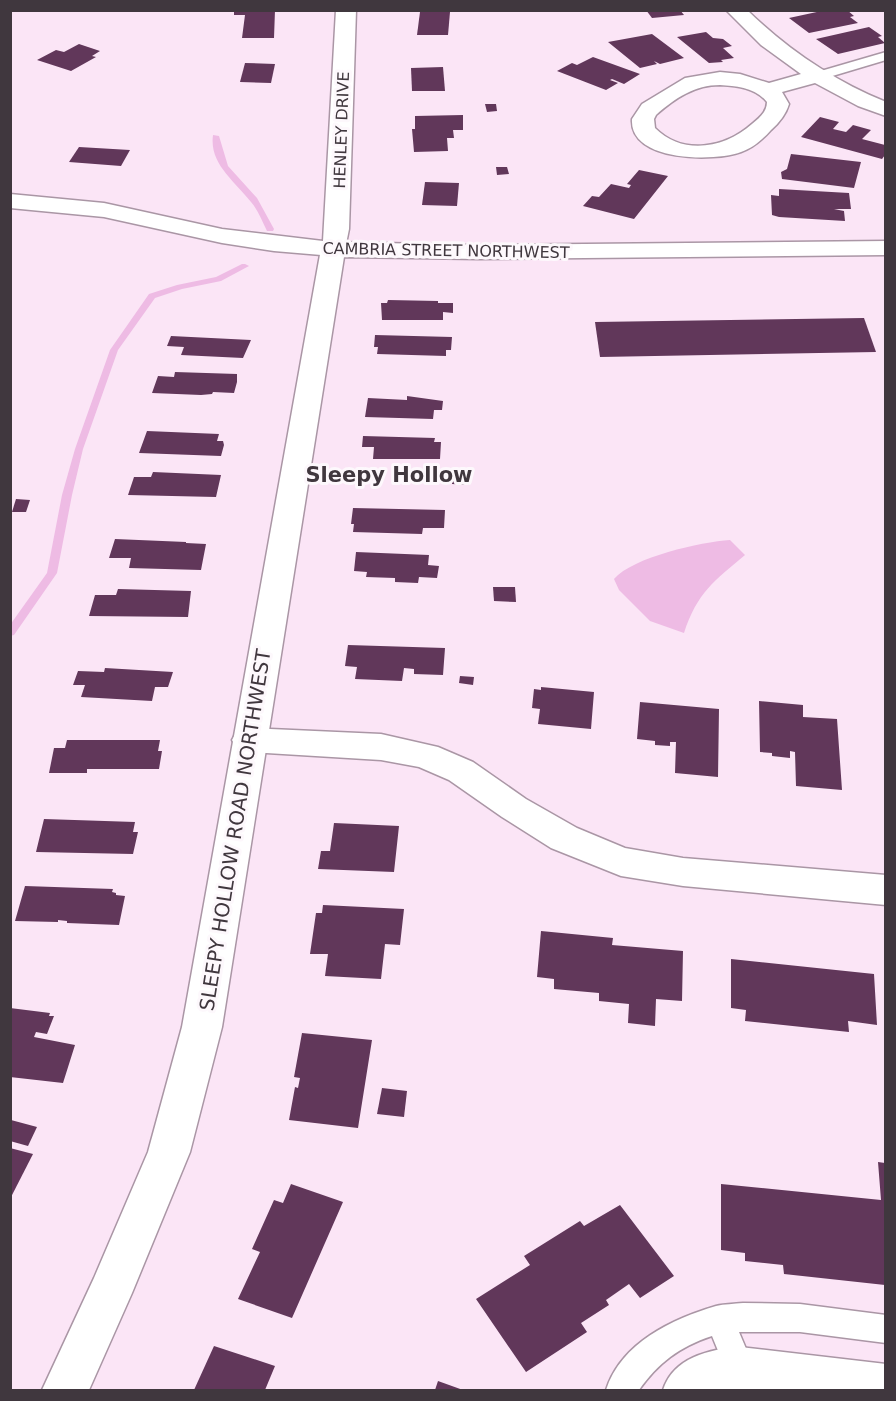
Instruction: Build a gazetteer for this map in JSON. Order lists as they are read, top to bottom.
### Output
{
  "streets": {
    "street": ["HENLEY DRIVE", "CAMBRIA STREET NORTHWEST", "SLEEPY HOLLOW ROAD NORTHWEST"]
  },
  "crossings": [
    ["HENLEY DRIVE", "CAMBRIA STREET NORTHWEST"],
    ["HENLEY DRIVE", "SLEEPY HOLLOW ROAD NORTHWEST"],
    ["CAMBRIA STREET NORTHWEST", "SLEEPY HOLLOW ROAD NORTHWEST"]
  ],
  "districts": ["Sleepy Hollow"]
}
